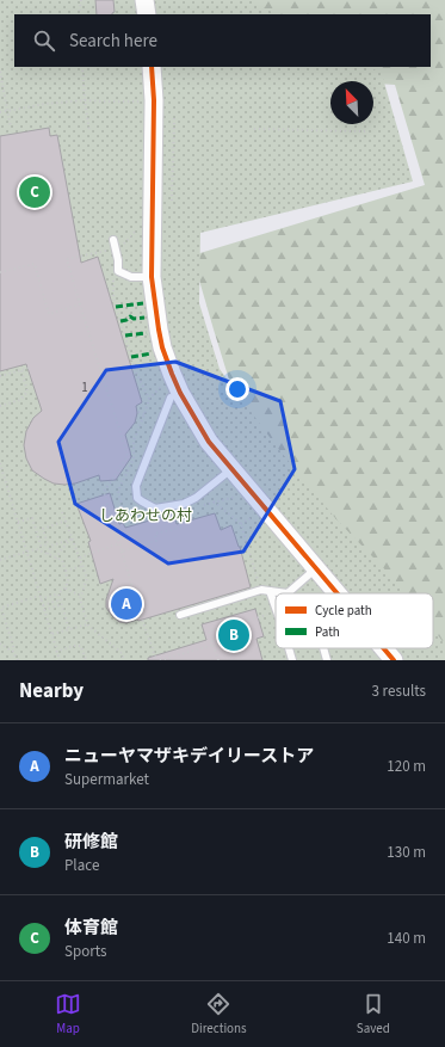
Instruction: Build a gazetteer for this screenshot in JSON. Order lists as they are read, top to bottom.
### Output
{
  "parks": ["しあわせの村"],
  "house_numbers": ["1"],
  "legend": ["Cycle path", "Path"],
  "north": "top left",
  "page": {
    "search": "Search here",
    "pins": ["C", "A", "B"],
    "heading": ["Nearby", "3 results"],
    "list": [
      {
        "mark": "A",
        "name": "ニューヤマザキデイリーストア",
        "note": "Supermarket",
        "value": "120 m"
      },
      {
        "mark": "B",
        "name": "研修館",
        "note": "Place",
        "value": "130 m"
      },
      {
        "mark": "C",
        "name": "体育館",
        "note": "Sports",
        "value": "140 m"
      }
    ],
    "nav": ["Map", "Directions", "Saved"]
  }
}
